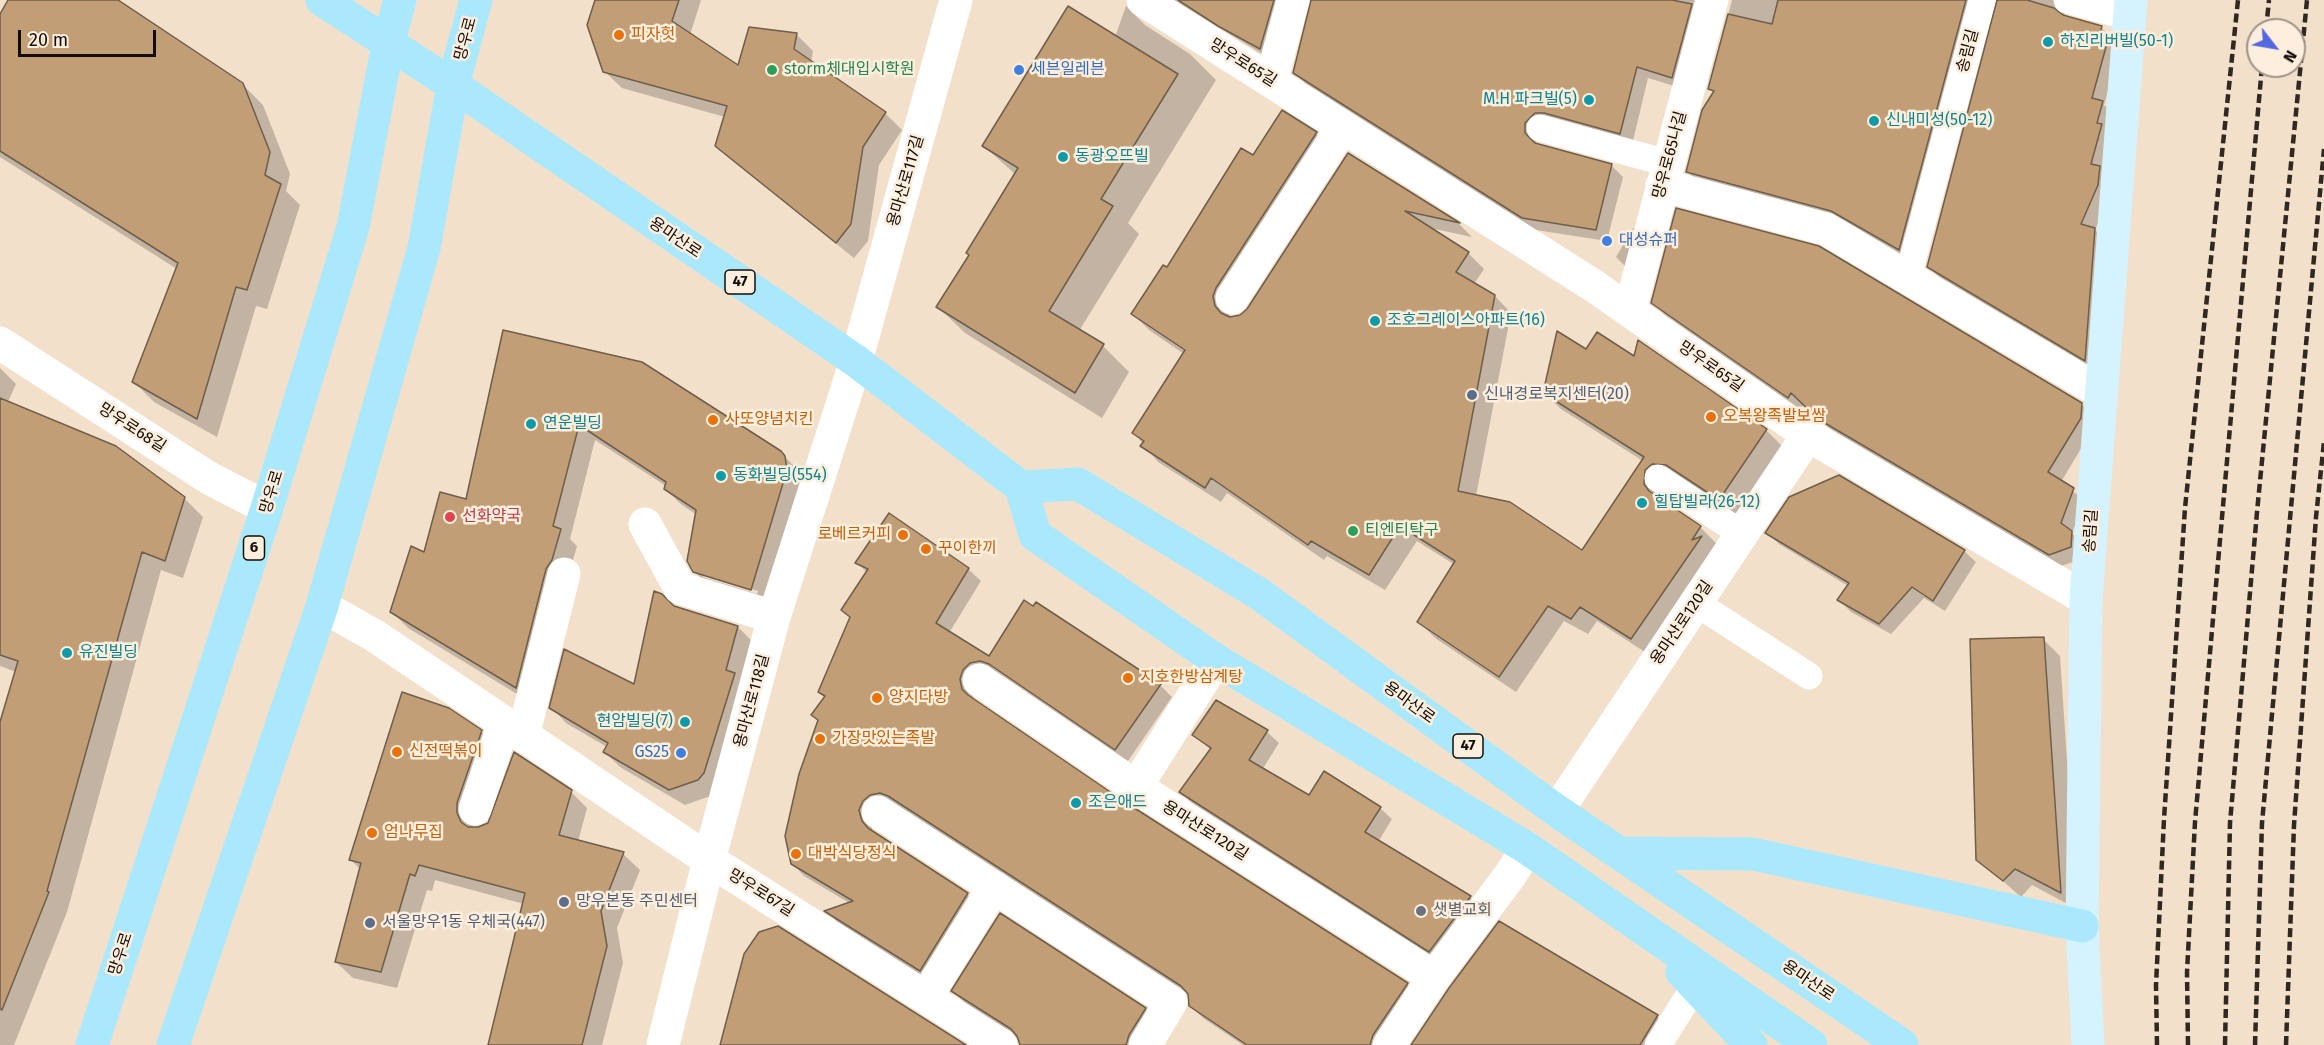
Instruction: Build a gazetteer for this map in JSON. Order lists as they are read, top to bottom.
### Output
{
  "streets": {
    "main road": [
      "망우로",
      "용마산로",
      "47",
      "6"
    ],
    "street": [
      "송림길",
      "망우로65길",
      "망우로65나길",
      "용마산로117길",
      "망우로68길",
      "용마산로120길",
      "용마산로118길",
      "망우로67길"
    ]
  },
  "crossings": [
    ["망우로", "용마산로"],
    ["망우로", "망우로68길"],
    ["망우로", "망우로67길"],
    ["송림길", "망우로65길"],
    ["망우로65길", "망우로65나길"],
    ["망우로65길", "용마산로120길"],
    ["용마산로117길", "용마산로"],
    ["용마산로117길", "용마산로118길"],
    ["용마산로", "용마산로120길"],
    ["용마산로", "용마산로118길"],
    ["용마산로118길", "망우로67길"]
  ],
  "places": [
    "피자헛",
    "하진리버빌(50-1)",
    "storm체대입시학원",
    "세븐일레븐",
    "M.H 파크빌(5)",
    "신내미성(50-12)",
    "동광오뜨빌",
    "대성슈퍼",
    "조호그레이스아파트(16)",
    "신내경로복지센터(20)",
    "오복왕족발보쌈",
    "사또양념치킨",
    "연운빌딩",
    "동화빌딩(554)",
    "힐탑빌라(26-12)",
    "선화약국",
    "티엔티탁구",
    "로베르커피",
    "꾸이한끼",
    "유진빌딩",
    "지호한방삼계탕",
    "양지다방",
    "현암빌딩(7)",
    "가장맛있는족발",
    "신전떡볶이",
    "GS25",
    "조은애드",
    "엄나무집",
    "대박식당정식",
    "망우본동 주민센터",
    "샛별교회",
    "서울망우1동 우체국(447)"
  ],
  "scale_bar": "20 m",
  "north": "bottom right"
}
